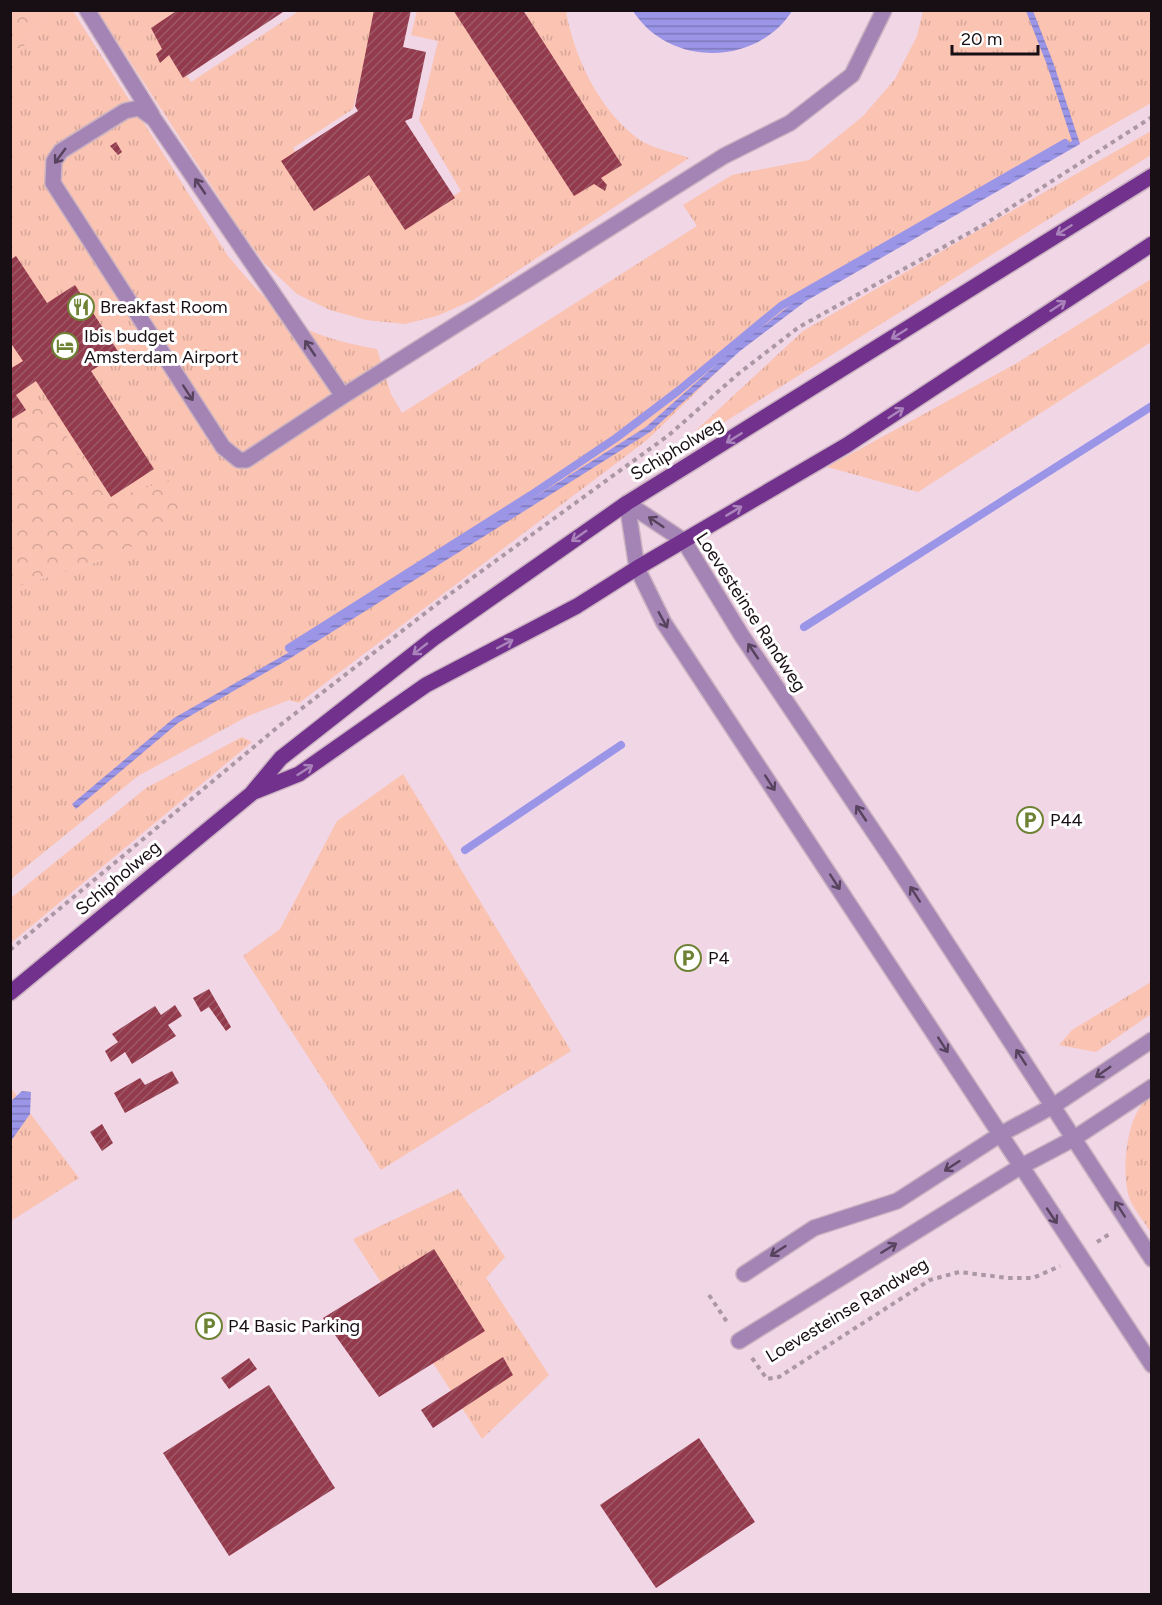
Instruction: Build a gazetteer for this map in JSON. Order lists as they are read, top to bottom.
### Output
{
  "streets": {
    "main road": ["Schipholweg"],
    "street": ["Loevesteinse Randweg"]
  },
  "crossings": [
    ["Schipholweg", "Loevesteinse Randweg"]
  ],
  "places": {
    "restaurant": ["Breakfast Room"],
    "hotel": ["Ibis budget Amsterdam Airport"],
    "parking": ["P44", "P4", "P4 Basic Parking"]
  },
  "scale_bar": "20 m"
}
